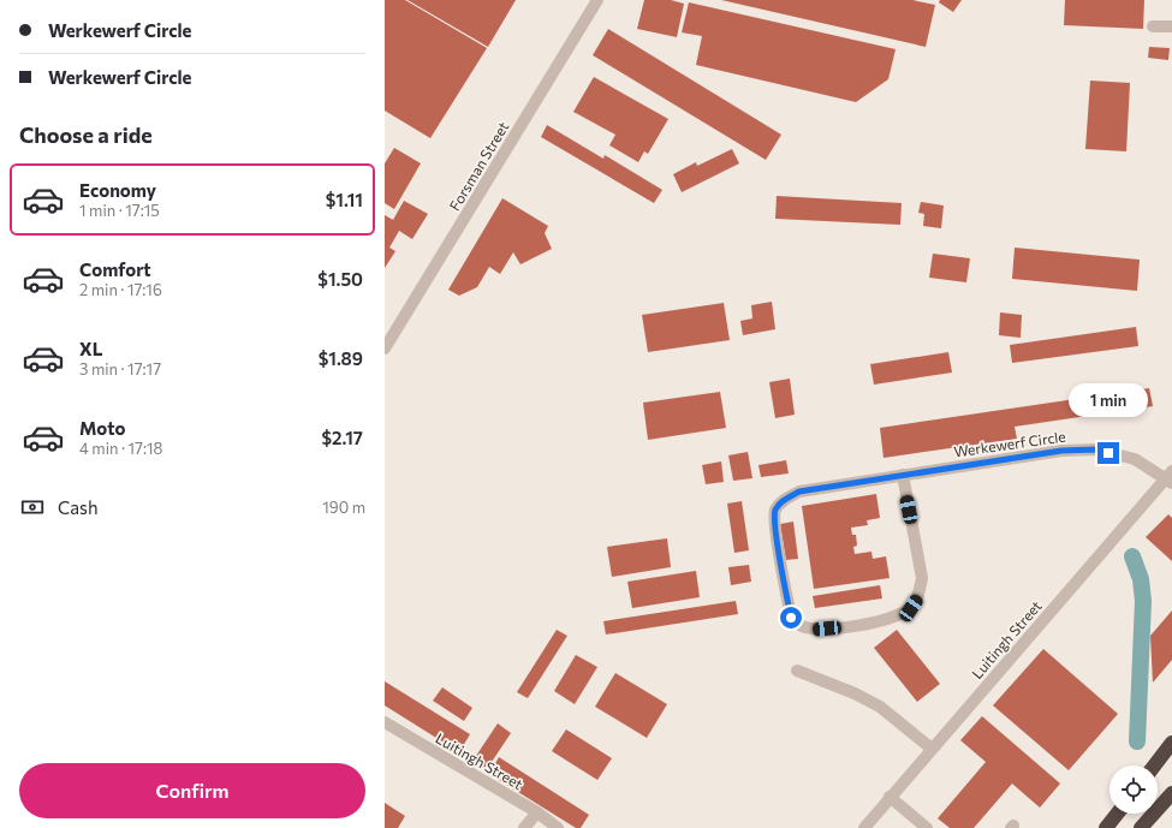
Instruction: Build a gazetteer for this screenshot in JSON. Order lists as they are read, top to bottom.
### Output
{
  "streets": {
    "street": ["Forsman Street", "Werkewerf Circle", "Luitingh Street"]
  },
  "crossings": [
    ["Werkewerf Circle", "Luitingh Street"]
  ],
  "page": {
    "banner": ["Werkewerf Circle", "Werkewerf Circle"],
    "heading": "Choose a ride",
    "list": [
      {
        "name": "Economy",
        "note": "1 min · 17:15",
        "value": "$1.11"
      },
      {
        "name": "Comfort",
        "note": "2 min · 17:16",
        "value": "$1.50"
      },
      {
        "name": "XL",
        "note": "3 min · 17:17",
        "value": "$1.89"
      },
      {
        "name": "Moto",
        "note": "4 min · 17:18",
        "value": "$2.17"
      }
    ],
    "bubble": "1 min",
    "pay": ["Cash", "190 m"],
    "buttons": "Confirm"
  }
}
